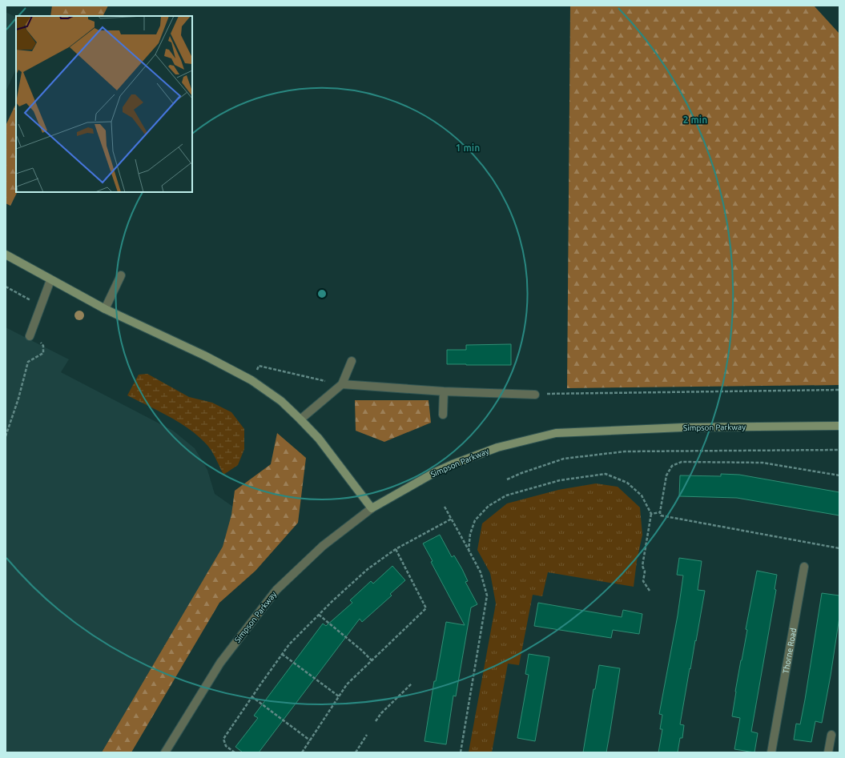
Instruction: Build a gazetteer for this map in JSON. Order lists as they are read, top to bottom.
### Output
{
  "streets": {
    "main road": ["Simpson Parkway"],
    "street": ["Thorne Road"]
  },
  "rings": ["2 min", "1 min"]
}
